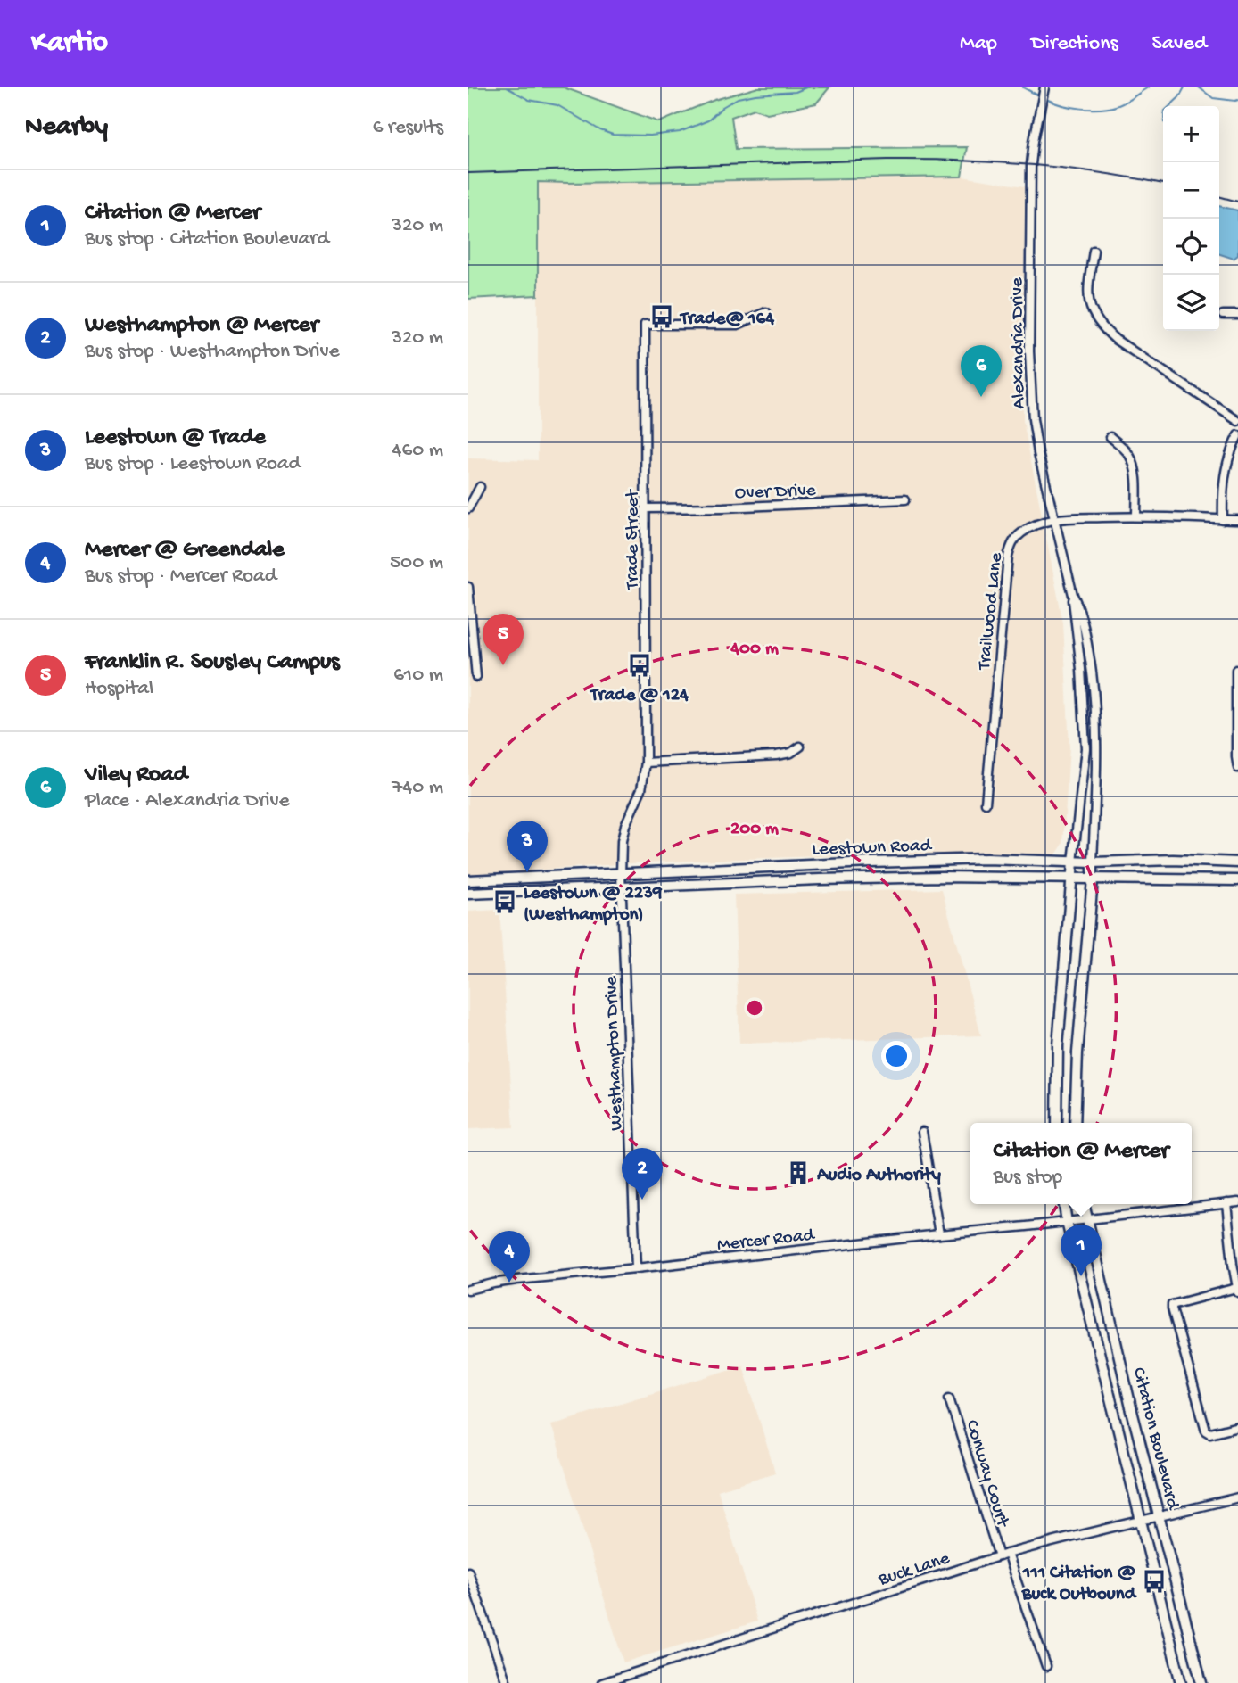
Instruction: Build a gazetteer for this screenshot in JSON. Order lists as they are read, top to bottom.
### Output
{
  "streets": {
    "main road": ["Leestown Road", "Citation Boulevard"],
    "street": [
      "Alexandria Drive",
      "Over Drive",
      "Trade Street",
      "Trailwood Lane",
      "Westhampton Drive",
      "Mercer Road",
      "Conway Court",
      "Buck Lane"
    ]
  },
  "crossings": [
    ["Alexandria Drive", "Trailwood Lane"],
    ["Alexandria Drive", "Leestown Road"],
    ["Over Drive", "Trade Street"],
    ["Trade Street", "Leestown Road"],
    ["Trade Street", "Westhampton Drive"],
    ["Leestown Road", "Westhampton Drive"],
    ["Westhampton Drive", "Mercer Road"],
    ["Mercer Road", "Citation Boulevard"],
    ["Citation Boulevard", "Buck Lane"],
    ["Conway Court", "Buck Lane"]
  ],
  "places": {
    "bus stop": [
      "Trade@ 164",
      "Trade @ 124",
      "Leestown @ 2239 (Westhampton)",
      "111 Citation @ Buck Outbound"
    ],
    "building": ["Audio Authority"]
  },
  "page": {
    "header": "Kartio",
    "nav": ["Map", "Directions", "Saved"],
    "heading": ["Nearby", "6 results"],
    "map_buttons": ["+", "−"],
    "list": [
      {
        "mark": "1",
        "name": "Citation @ Mercer",
        "note": "Bus stop · Citation Boulevard",
        "value": "320 m"
      },
      {
        "mark": "2",
        "name": "Westhampton @ Mercer",
        "note": "Bus stop · Westhampton Drive",
        "value": "320 m"
      },
      {
        "mark": "3",
        "name": "Leestown @ Trade",
        "note": "Bus stop · Leestown Road",
        "value": "460 m"
      },
      {
        "mark": "4",
        "name": "Mercer @ Greendale",
        "note": "Bus stop · Mercer Road",
        "value": "500 m"
      },
      {
        "mark": "5",
        "name": "Franklin R. Sousley Campus",
        "note": "Hospital",
        "value": "610 m"
      },
      {
        "mark": "6",
        "name": "Viley Road",
        "note": "Place · Alexandria Drive",
        "value": "740 m"
      }
    ],
    "pins": [
      "6",
      "5",
      "3",
      "2",
      "1",
      "4"
    ],
    "popup": ["Citation @ Mercer", "Bus stop"]
  },
  "rings": ["400 m", "200 m"]
}
